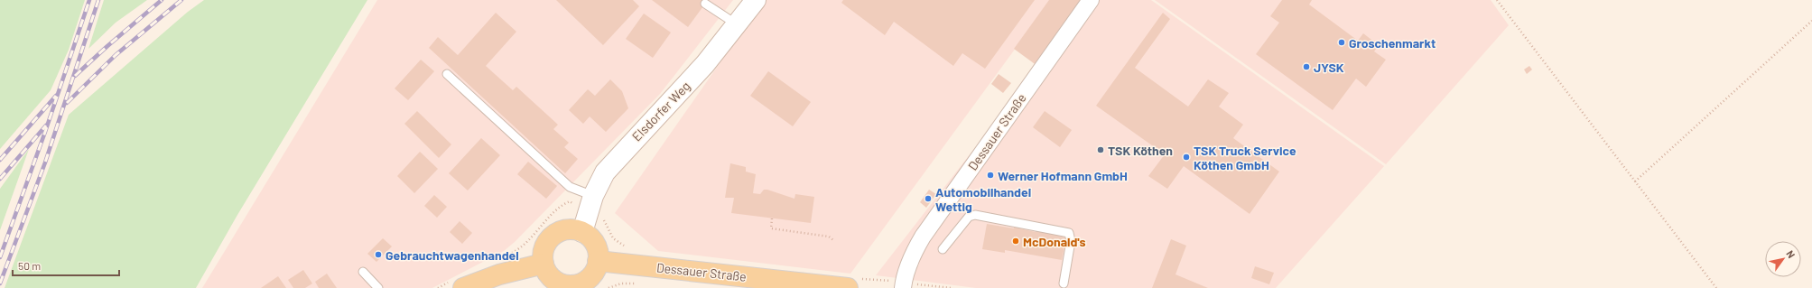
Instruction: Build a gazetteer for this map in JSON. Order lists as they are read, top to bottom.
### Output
{
  "streets": {
    "main road": ["Dessauer Straße"],
    "street": ["Elsdorfer Weg"]
  },
  "crossings": [
    ["Elsdorfer Weg", "Dessauer Straße"]
  ],
  "places": [
    "Groschenmarkt",
    "JYSK",
    "TSK Köthen",
    "TSK Truck Service Köthen GmbH",
    "Werner Hofmann GmbH",
    "Automobilhandel Wettig",
    "McDonald's",
    "Gebrauchtwagenhandel"
  ],
  "scale_bar": "50 m",
  "north": "top right"
}
